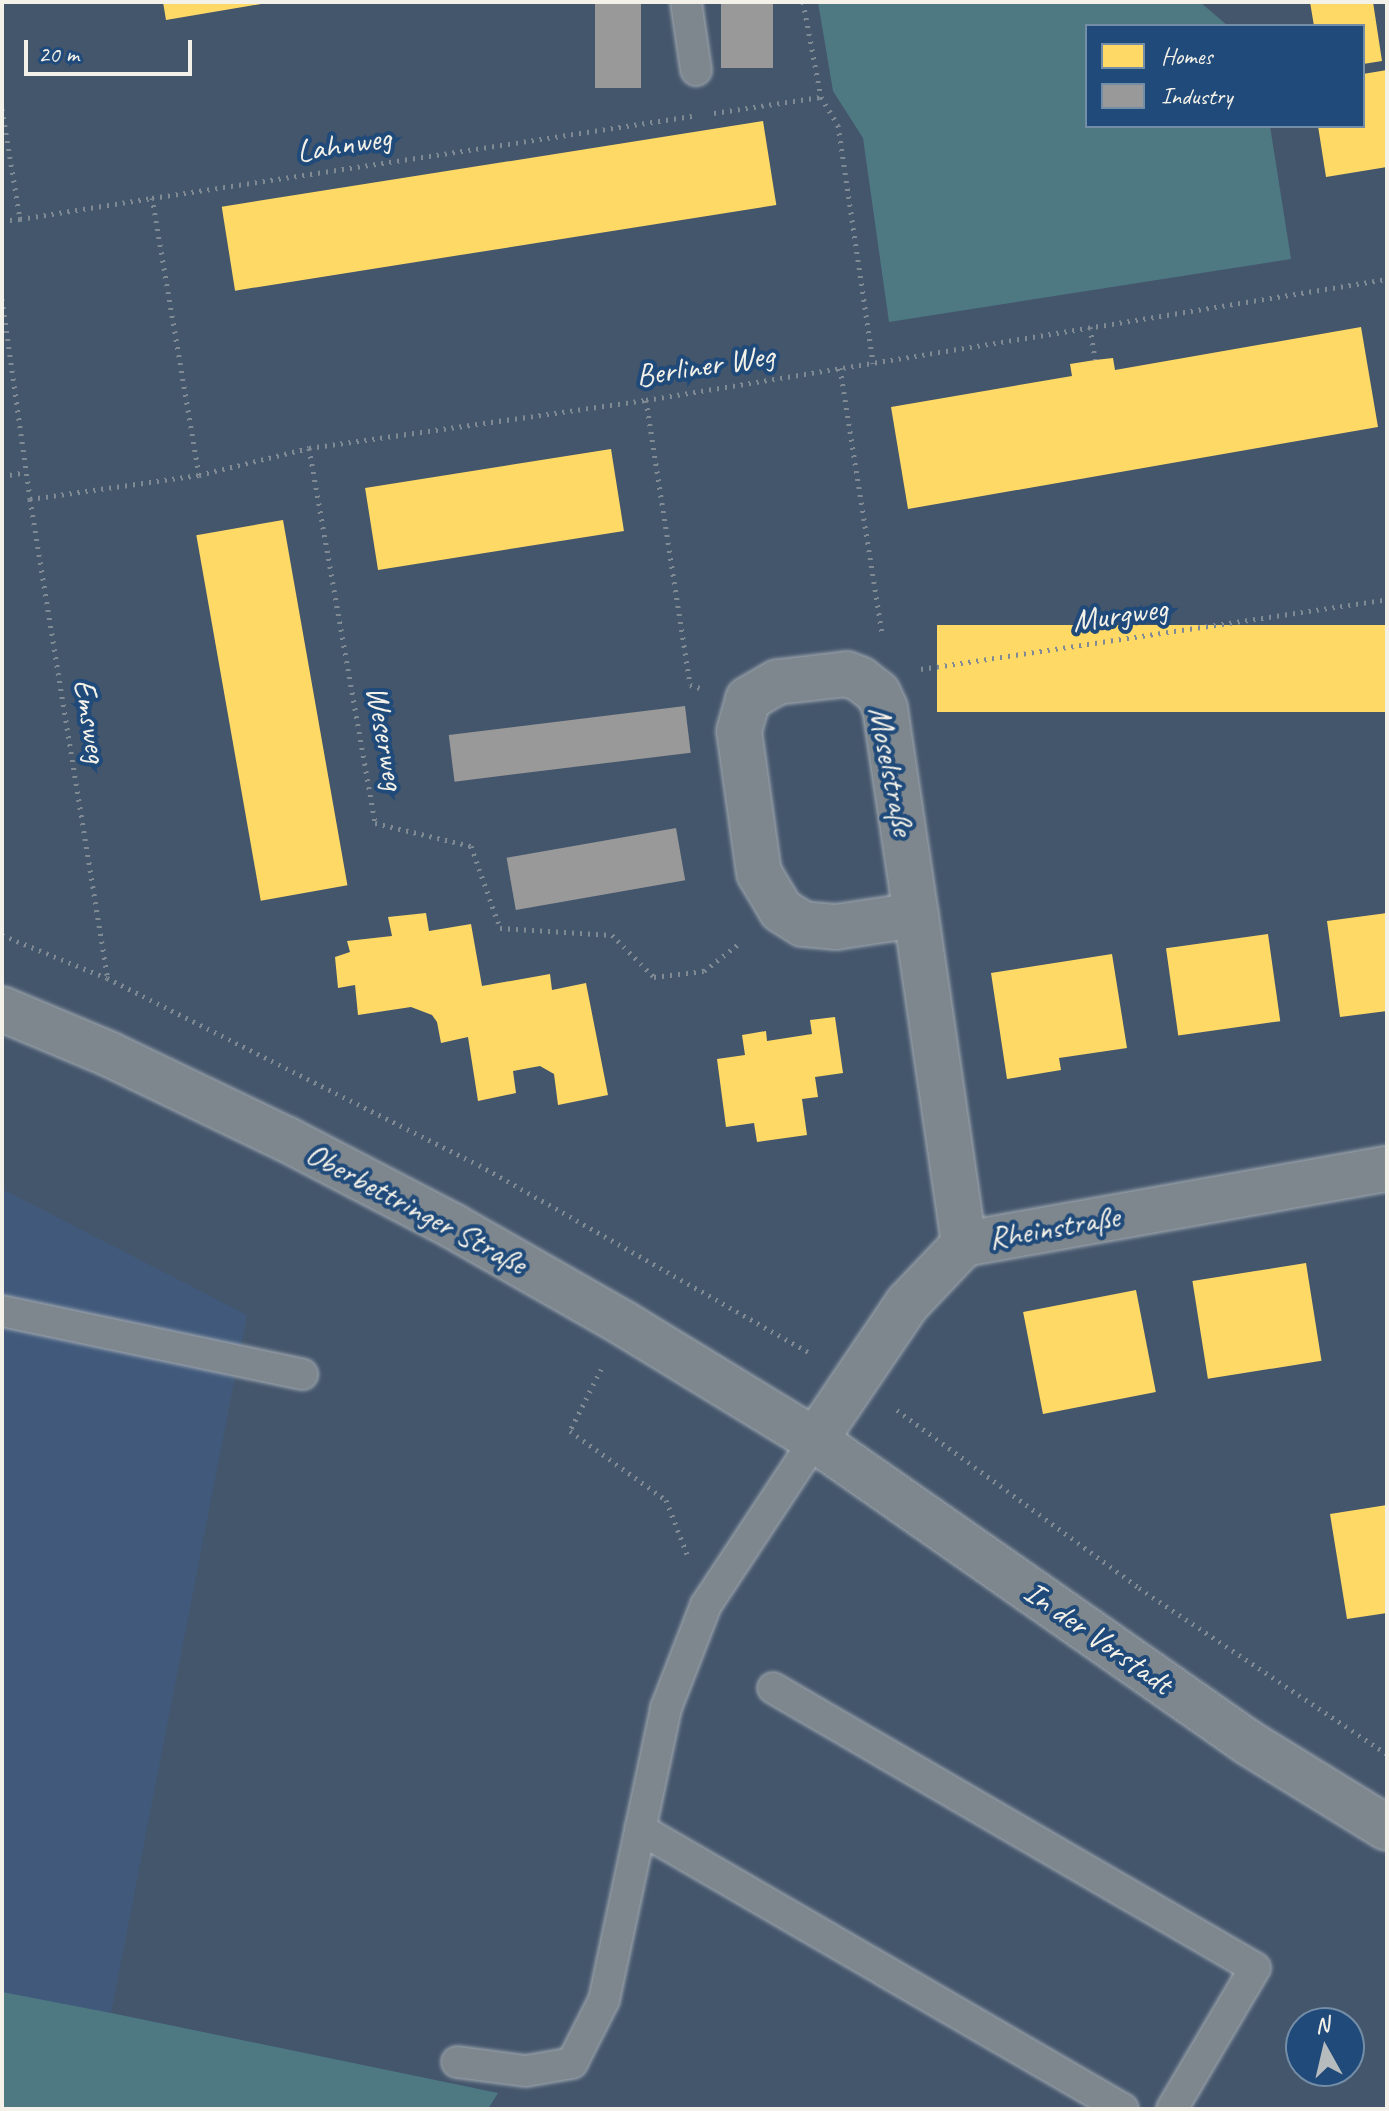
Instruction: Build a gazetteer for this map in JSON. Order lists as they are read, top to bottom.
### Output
{
  "streets": {
    "street": [
      "Moselstraße",
      "Oberbettringer Straße",
      "Rheinstraße",
      "In der Vorstadt"
    ],
    "path": [
      "Lahnweg",
      "Berliner Weg",
      "Murgweg",
      "Emsweg",
      "Weserweg"
    ]
  },
  "crossings": [
    ["Berliner Weg", "Emsweg"],
    ["Berliner Weg", "Weserweg"],
    ["Murgweg", "Moselstraße"],
    ["Moselstraße", "Rheinstraße"],
    ["Oberbettringer Straße", "Rheinstraße"],
    ["Oberbettringer Straße", "In der Vorstadt"],
    ["Rheinstraße", "In der Vorstadt"]
  ],
  "legend": ["Homes", "Industry"],
  "scale_bar": "20 m",
  "north": "top"
}
